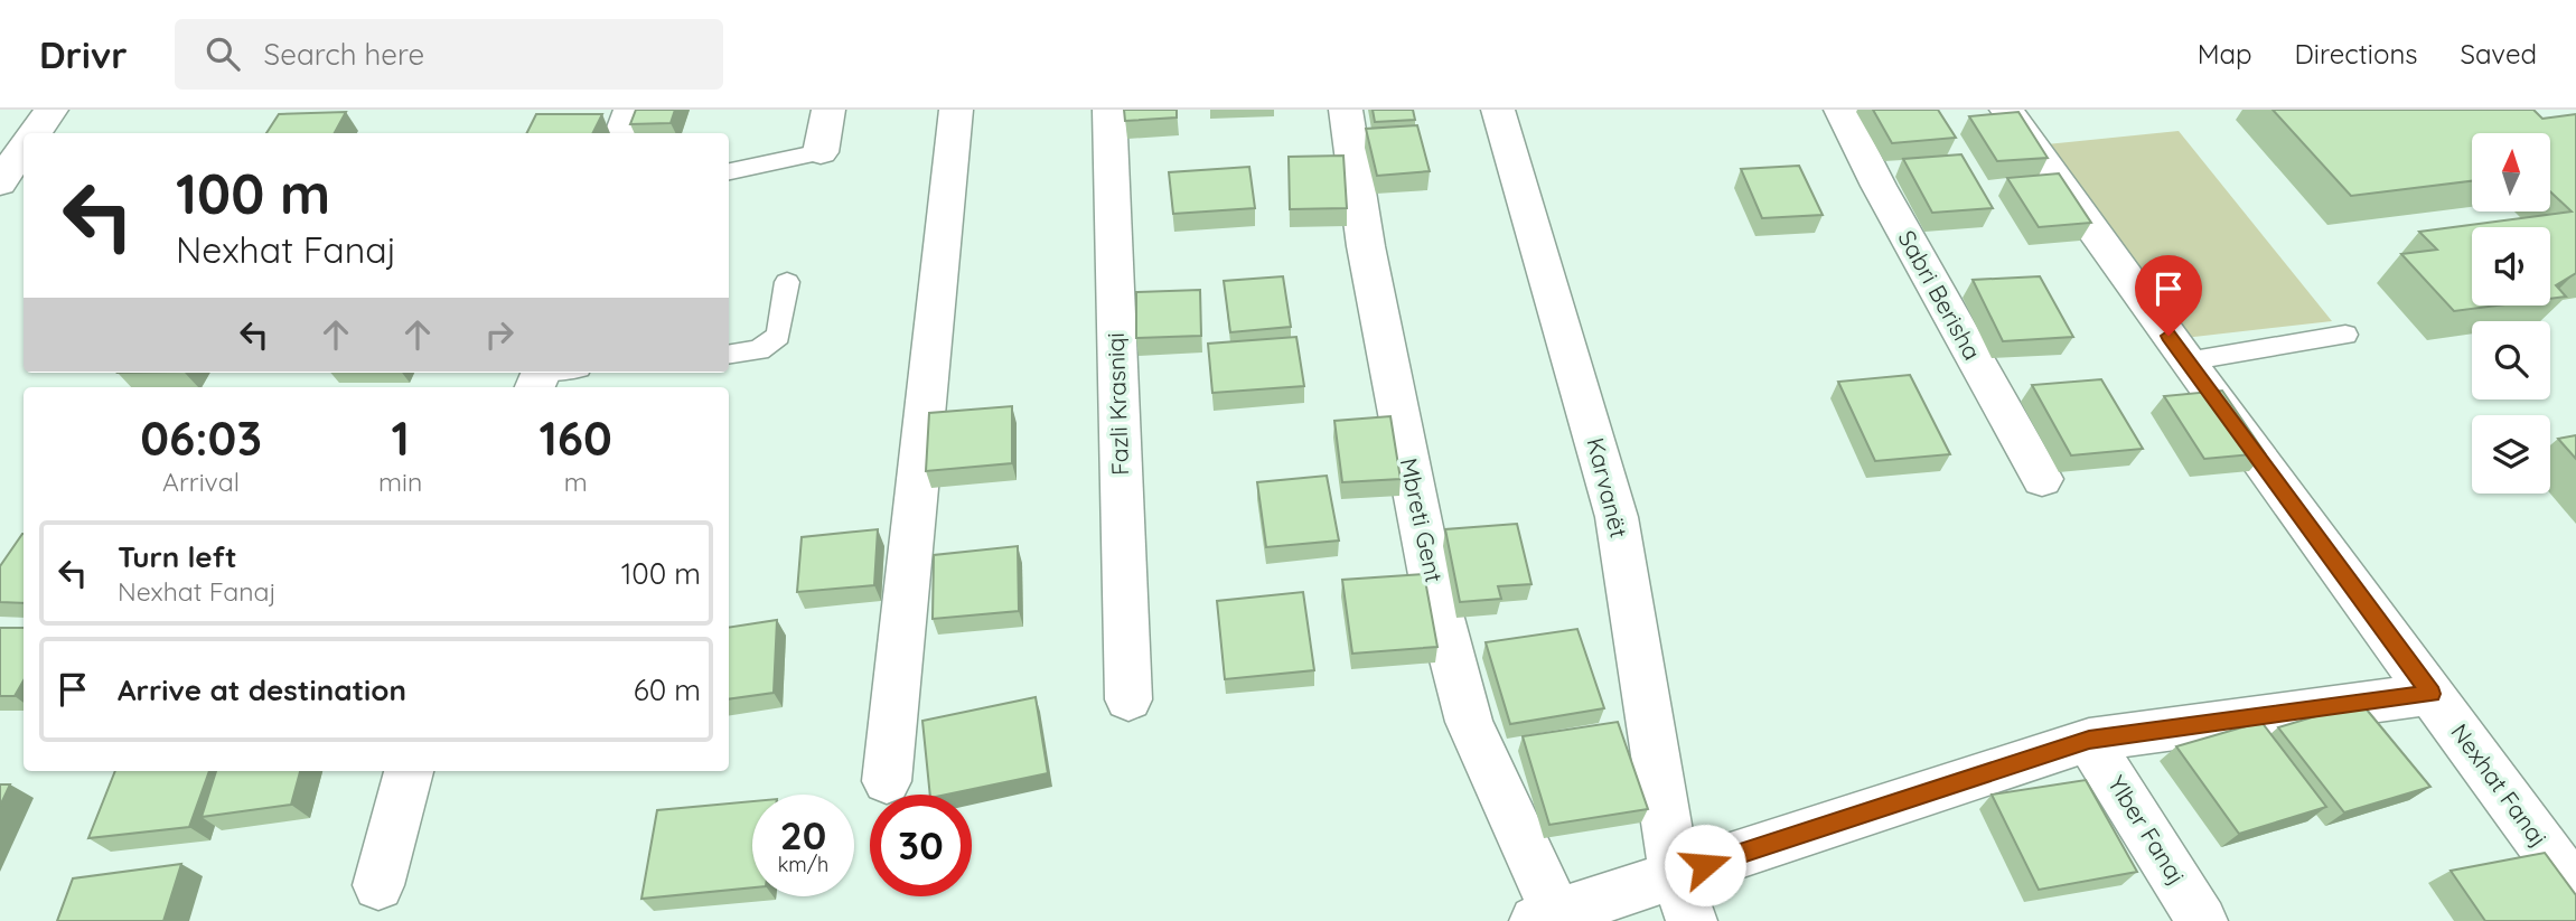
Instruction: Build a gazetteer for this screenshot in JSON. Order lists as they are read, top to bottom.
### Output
{
  "streets": {
    "street": [
      "Sabri Berisha",
      "Fazli Krasniqi",
      "Karvanët",
      "Mbreti Gent",
      "Nexhat Fanaj",
      "Ylber Fanaj"
    ]
  },
  "north": "top",
  "page": {
    "header": "Drivr",
    "search": "Search here",
    "nav": ["Map", "Directions", "Saved"],
    "turn": ["100 m", "Nexhat Fanaj"],
    "eta": [
      "06:03",
      "Arrival",
      "1",
      "min",
      "160",
      "m"
    ],
    "list": [
      {
        "name": "Turn left",
        "note": "Nexhat Fanaj",
        "value": "100 m"
      },
      {
        "name": "Arrive at destination",
        "value": "60 m"
      }
    ],
    "speed": "20 km/h",
    "limit": "30"
  }
}
